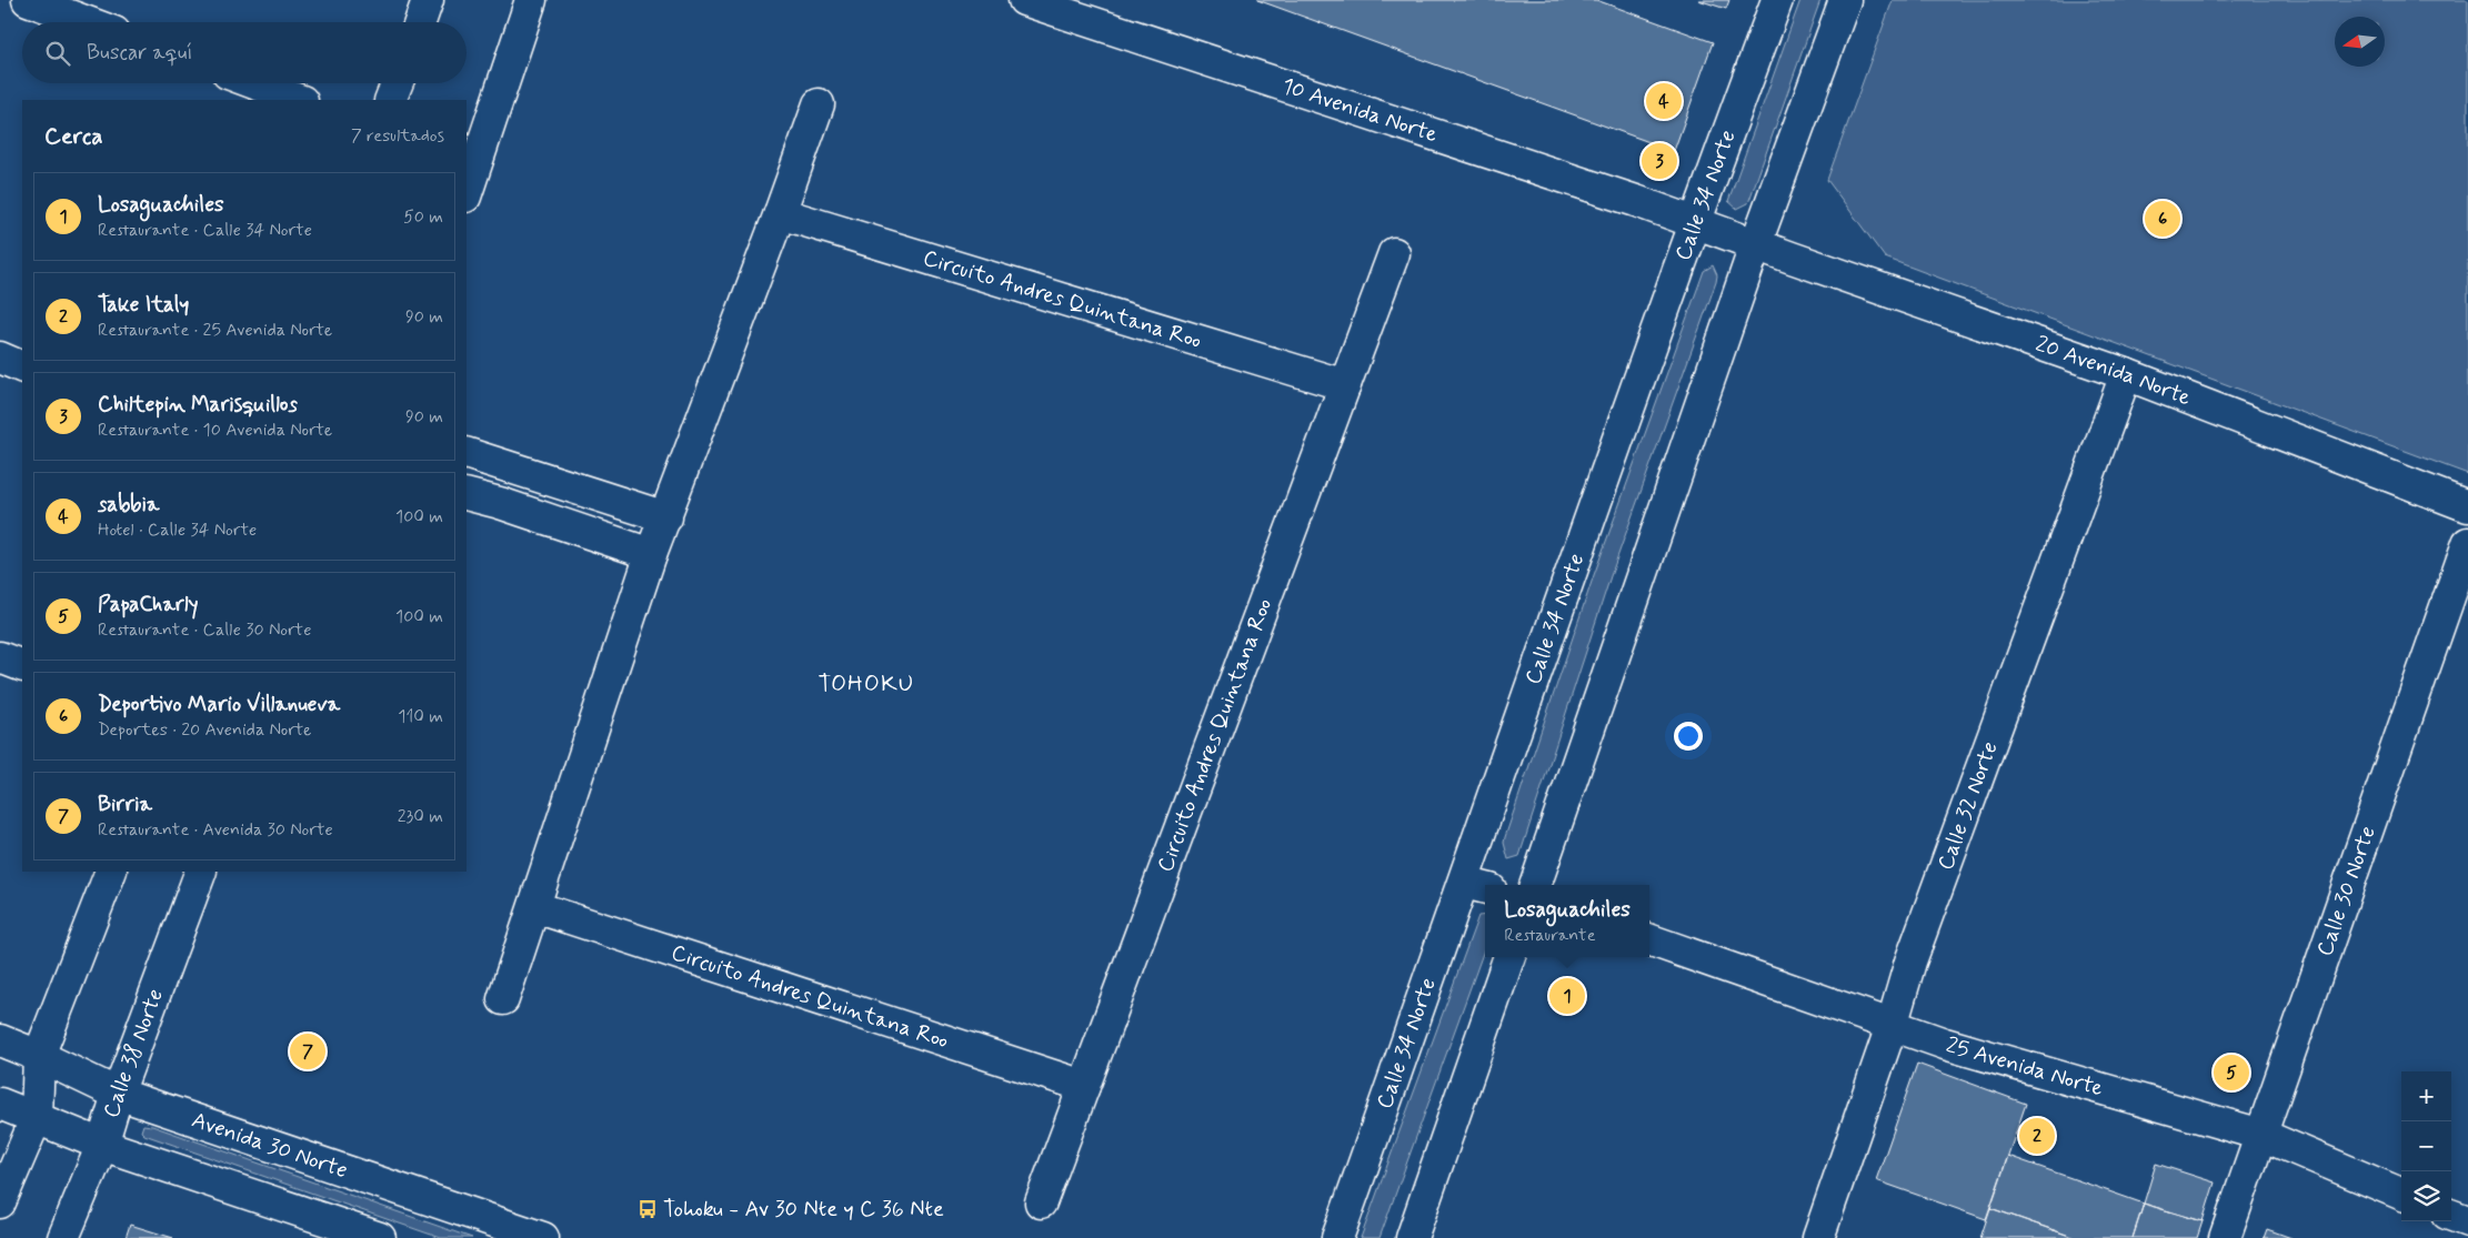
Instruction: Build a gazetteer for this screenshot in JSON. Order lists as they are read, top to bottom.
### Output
{
  "streets": {
    "street": [
      "10 Avenida Norte",
      "Calle 34 Norte",
      "Circuito Andres Quintana Roo",
      "20 Avenida Norte",
      "Calle 32 Norte",
      "Calle 30 Norte",
      "Calle 38 Norte",
      "25 Avenida Norte",
      "Avenida 30 Norte"
    ]
  },
  "crossings": [
    ["10 Avenida Norte", "Calle 34 Norte"],
    ["10 Avenida Norte", "20 Avenida Norte"],
    ["20 Avenida Norte", "Calle 32 Norte"],
    ["Calle 32 Norte", "25 Avenida Norte"],
    ["Calle 30 Norte", "25 Avenida Norte"],
    ["Calle 38 Norte", "Avenida 30 Norte"]
  ],
  "districts": ["TOHOKU"],
  "places": {
    "bus stop": ["Tohoku - Av 30 Nte y C 36 Nte"]
  },
  "north": "left",
  "page": {
    "search": "Buscar aquí",
    "pins": [
      "4",
      "3",
      "6",
      "1",
      "7",
      "5",
      "2"
    ],
    "heading": ["Cerca", "7 resultados"],
    "list": [
      {
        "mark": "1",
        "name": "Losaguachiles",
        "note": "Restaurante · Calle 34 Norte",
        "value": "50 m"
      },
      {
        "mark": "2",
        "name": "Take Italy",
        "note": "Restaurante · 25 Avenida Norte",
        "value": "90 m"
      },
      {
        "mark": "3",
        "name": "Chiltepin Marisquillos",
        "note": "Restaurante · 10 Avenida Norte",
        "value": "90 m"
      },
      {
        "mark": "4",
        "name": "sabbia",
        "note": "Hotel · Calle 34 Norte",
        "value": "100 m"
      },
      {
        "mark": "5",
        "name": "PapaCharly",
        "note": "Restaurante · Calle 30 Norte",
        "value": "100 m"
      },
      {
        "mark": "6",
        "name": "Deportivo Mario Villanueva",
        "note": "Deportes · 20 Avenida Norte",
        "value": "110 m"
      },
      {
        "mark": "7",
        "name": "Birria",
        "note": "Restaurante · Avenida 30 Norte",
        "value": "230 m"
      }
    ],
    "popup": ["Losaguachiles", "Restaurante"],
    "map_buttons": ["+", "−"]
  }
}
